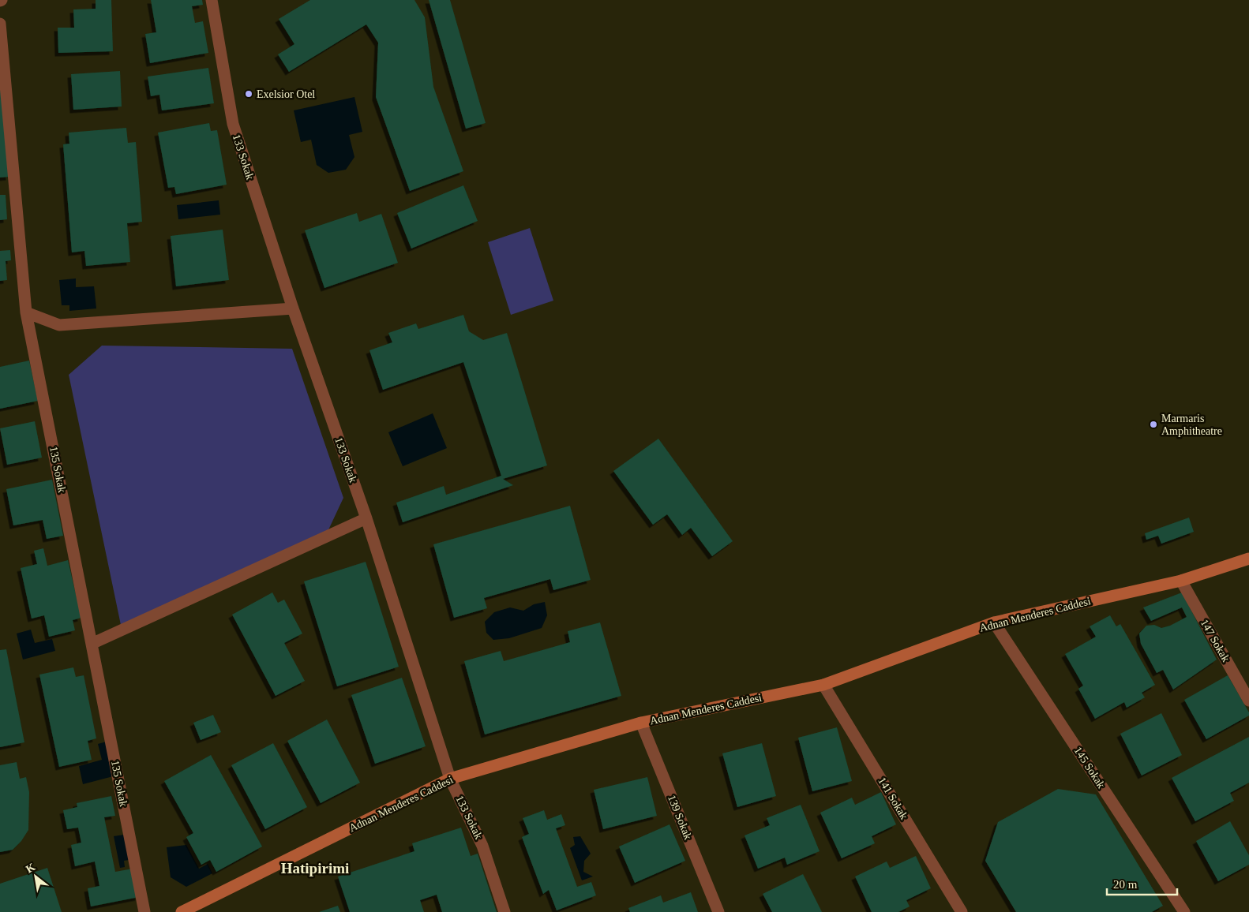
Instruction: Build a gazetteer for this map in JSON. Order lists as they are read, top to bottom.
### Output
{
  "streets": {
    "street": [
      "133 Sokak",
      "135 Sokak",
      "Adnan Menderes Caddesi",
      "147 Sokak",
      "145 Sokak",
      "141 Sokak",
      "139 Sokak"
    ]
  },
  "crossings": [
    ["133 Sokak", "Adnan Menderes Caddesi"],
    ["Adnan Menderes Caddesi", "147 Sokak"],
    ["Adnan Menderes Caddesi", "145 Sokak"],
    ["Adnan Menderes Caddesi", "141 Sokak"],
    ["Adnan Menderes Caddesi", "139 Sokak"]
  ],
  "districts": ["Hatipirimi"],
  "places": ["Exelsior Otel", "Marmaris Amphitheatre"],
  "scale_bar": "20 m",
  "north": "top left"
}
